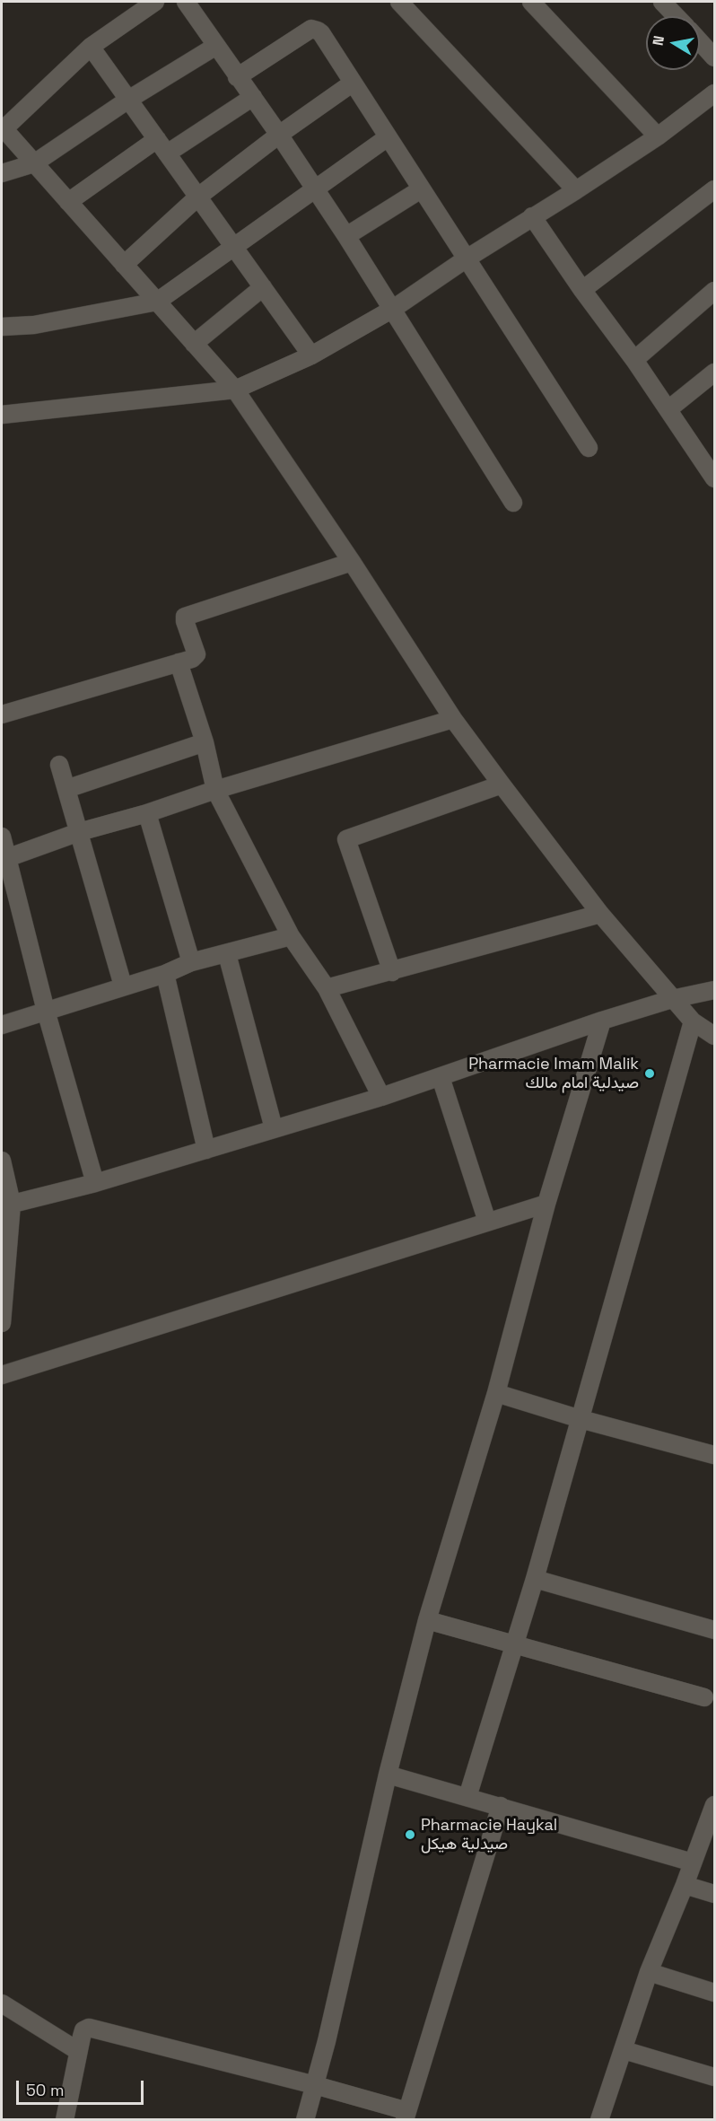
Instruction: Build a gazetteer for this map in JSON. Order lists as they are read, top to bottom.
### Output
{
  "places": ["Pharmacie Imam Malik صيدلية امام مالك", "Pharmacie Haykal صيدلية هيكل"],
  "scale_bar": "50 m",
  "north": "left"
}
